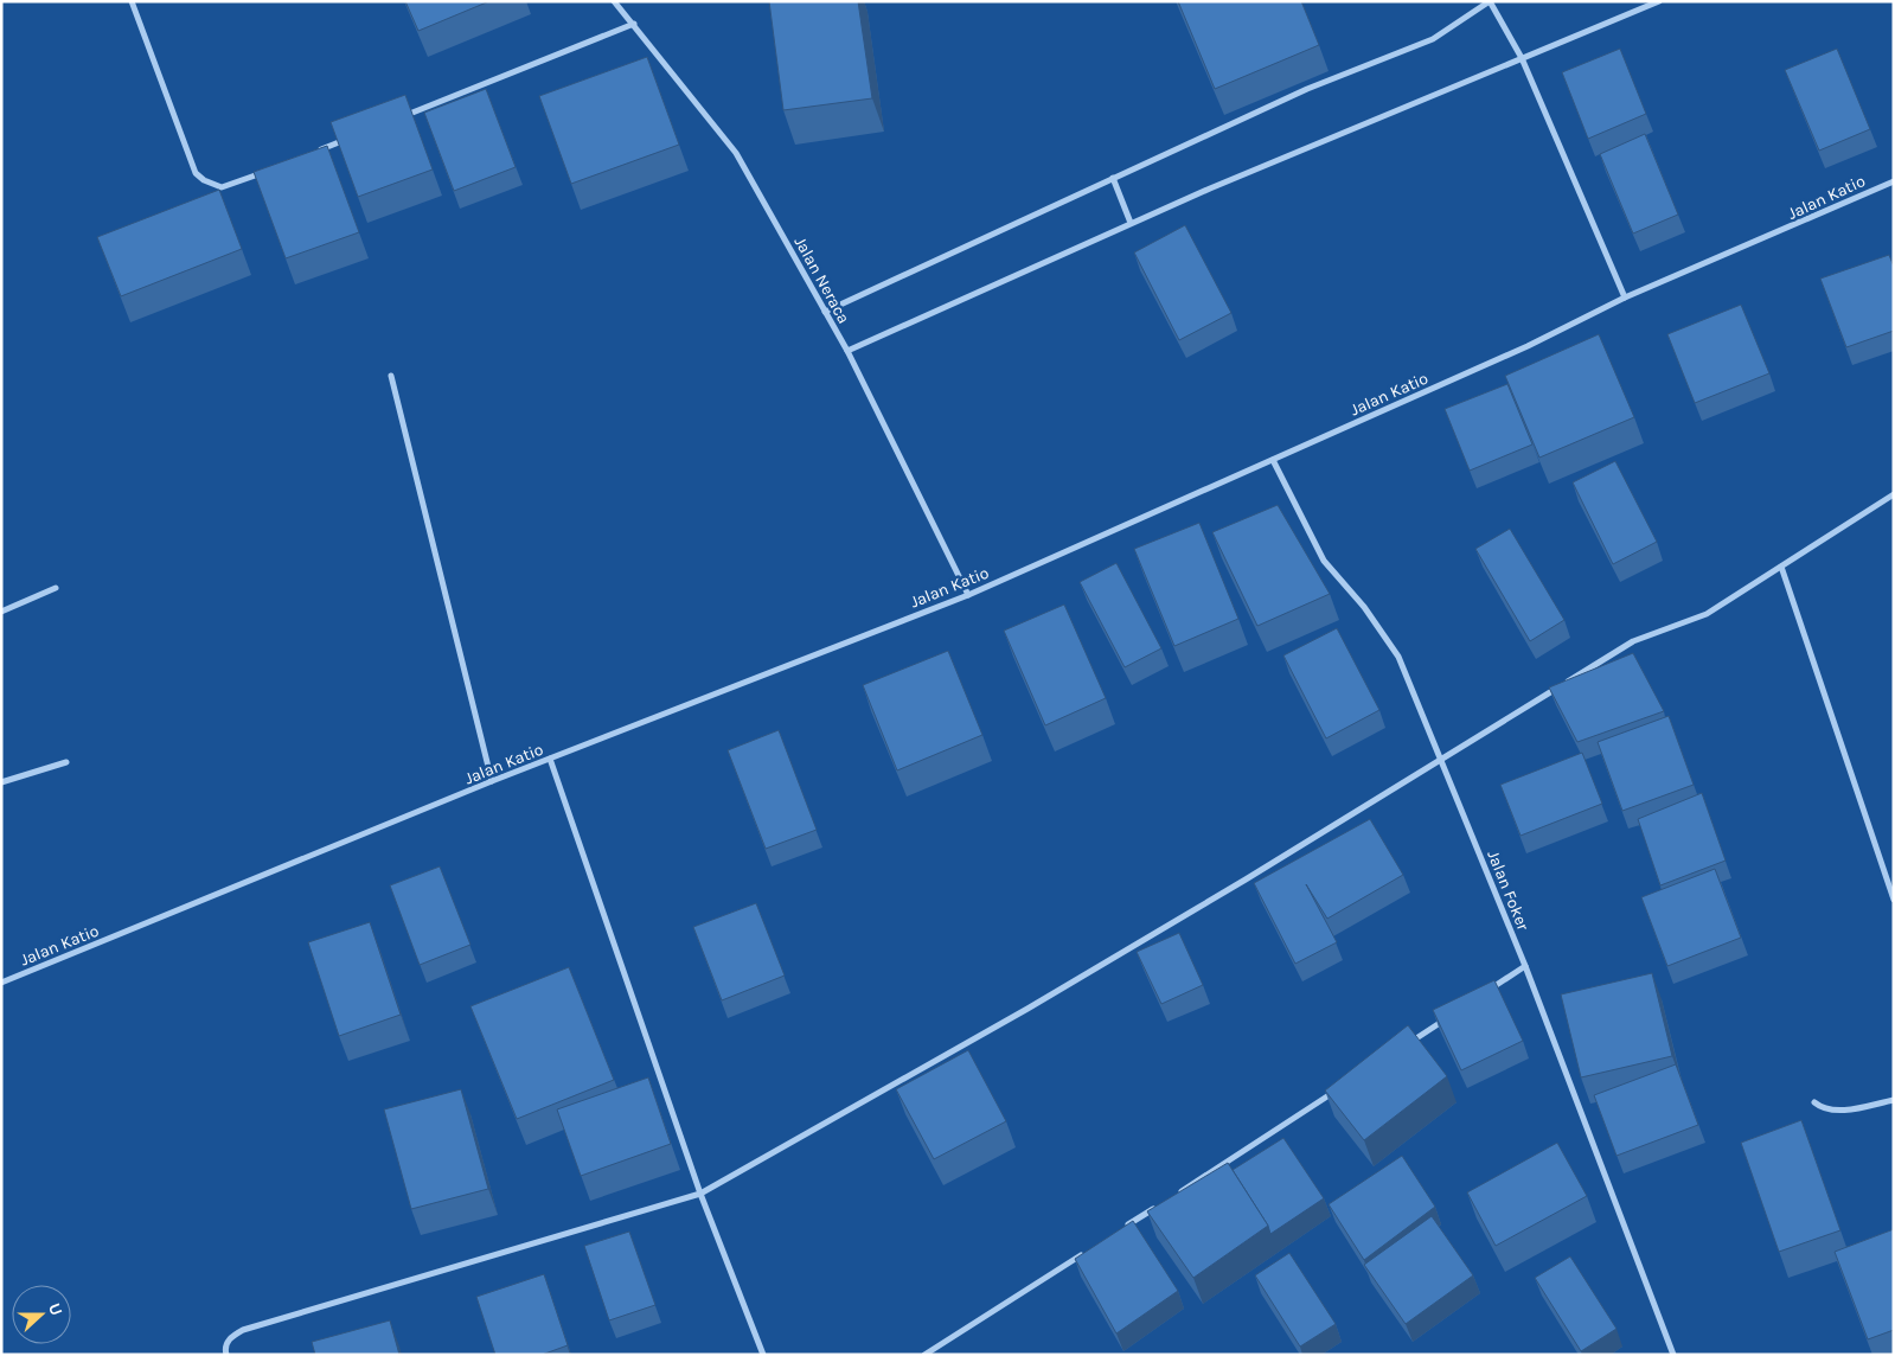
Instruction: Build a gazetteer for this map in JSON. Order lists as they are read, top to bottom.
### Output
{
  "streets": {
    "street": ["Jalan Katio", "Jalan Neraca", "Jalan Foker"]
  },
  "crossings": [
    ["Jalan Katio", "Jalan Neraca"],
    ["Jalan Katio", "Jalan Foker"]
  ],
  "north": "right"
}
